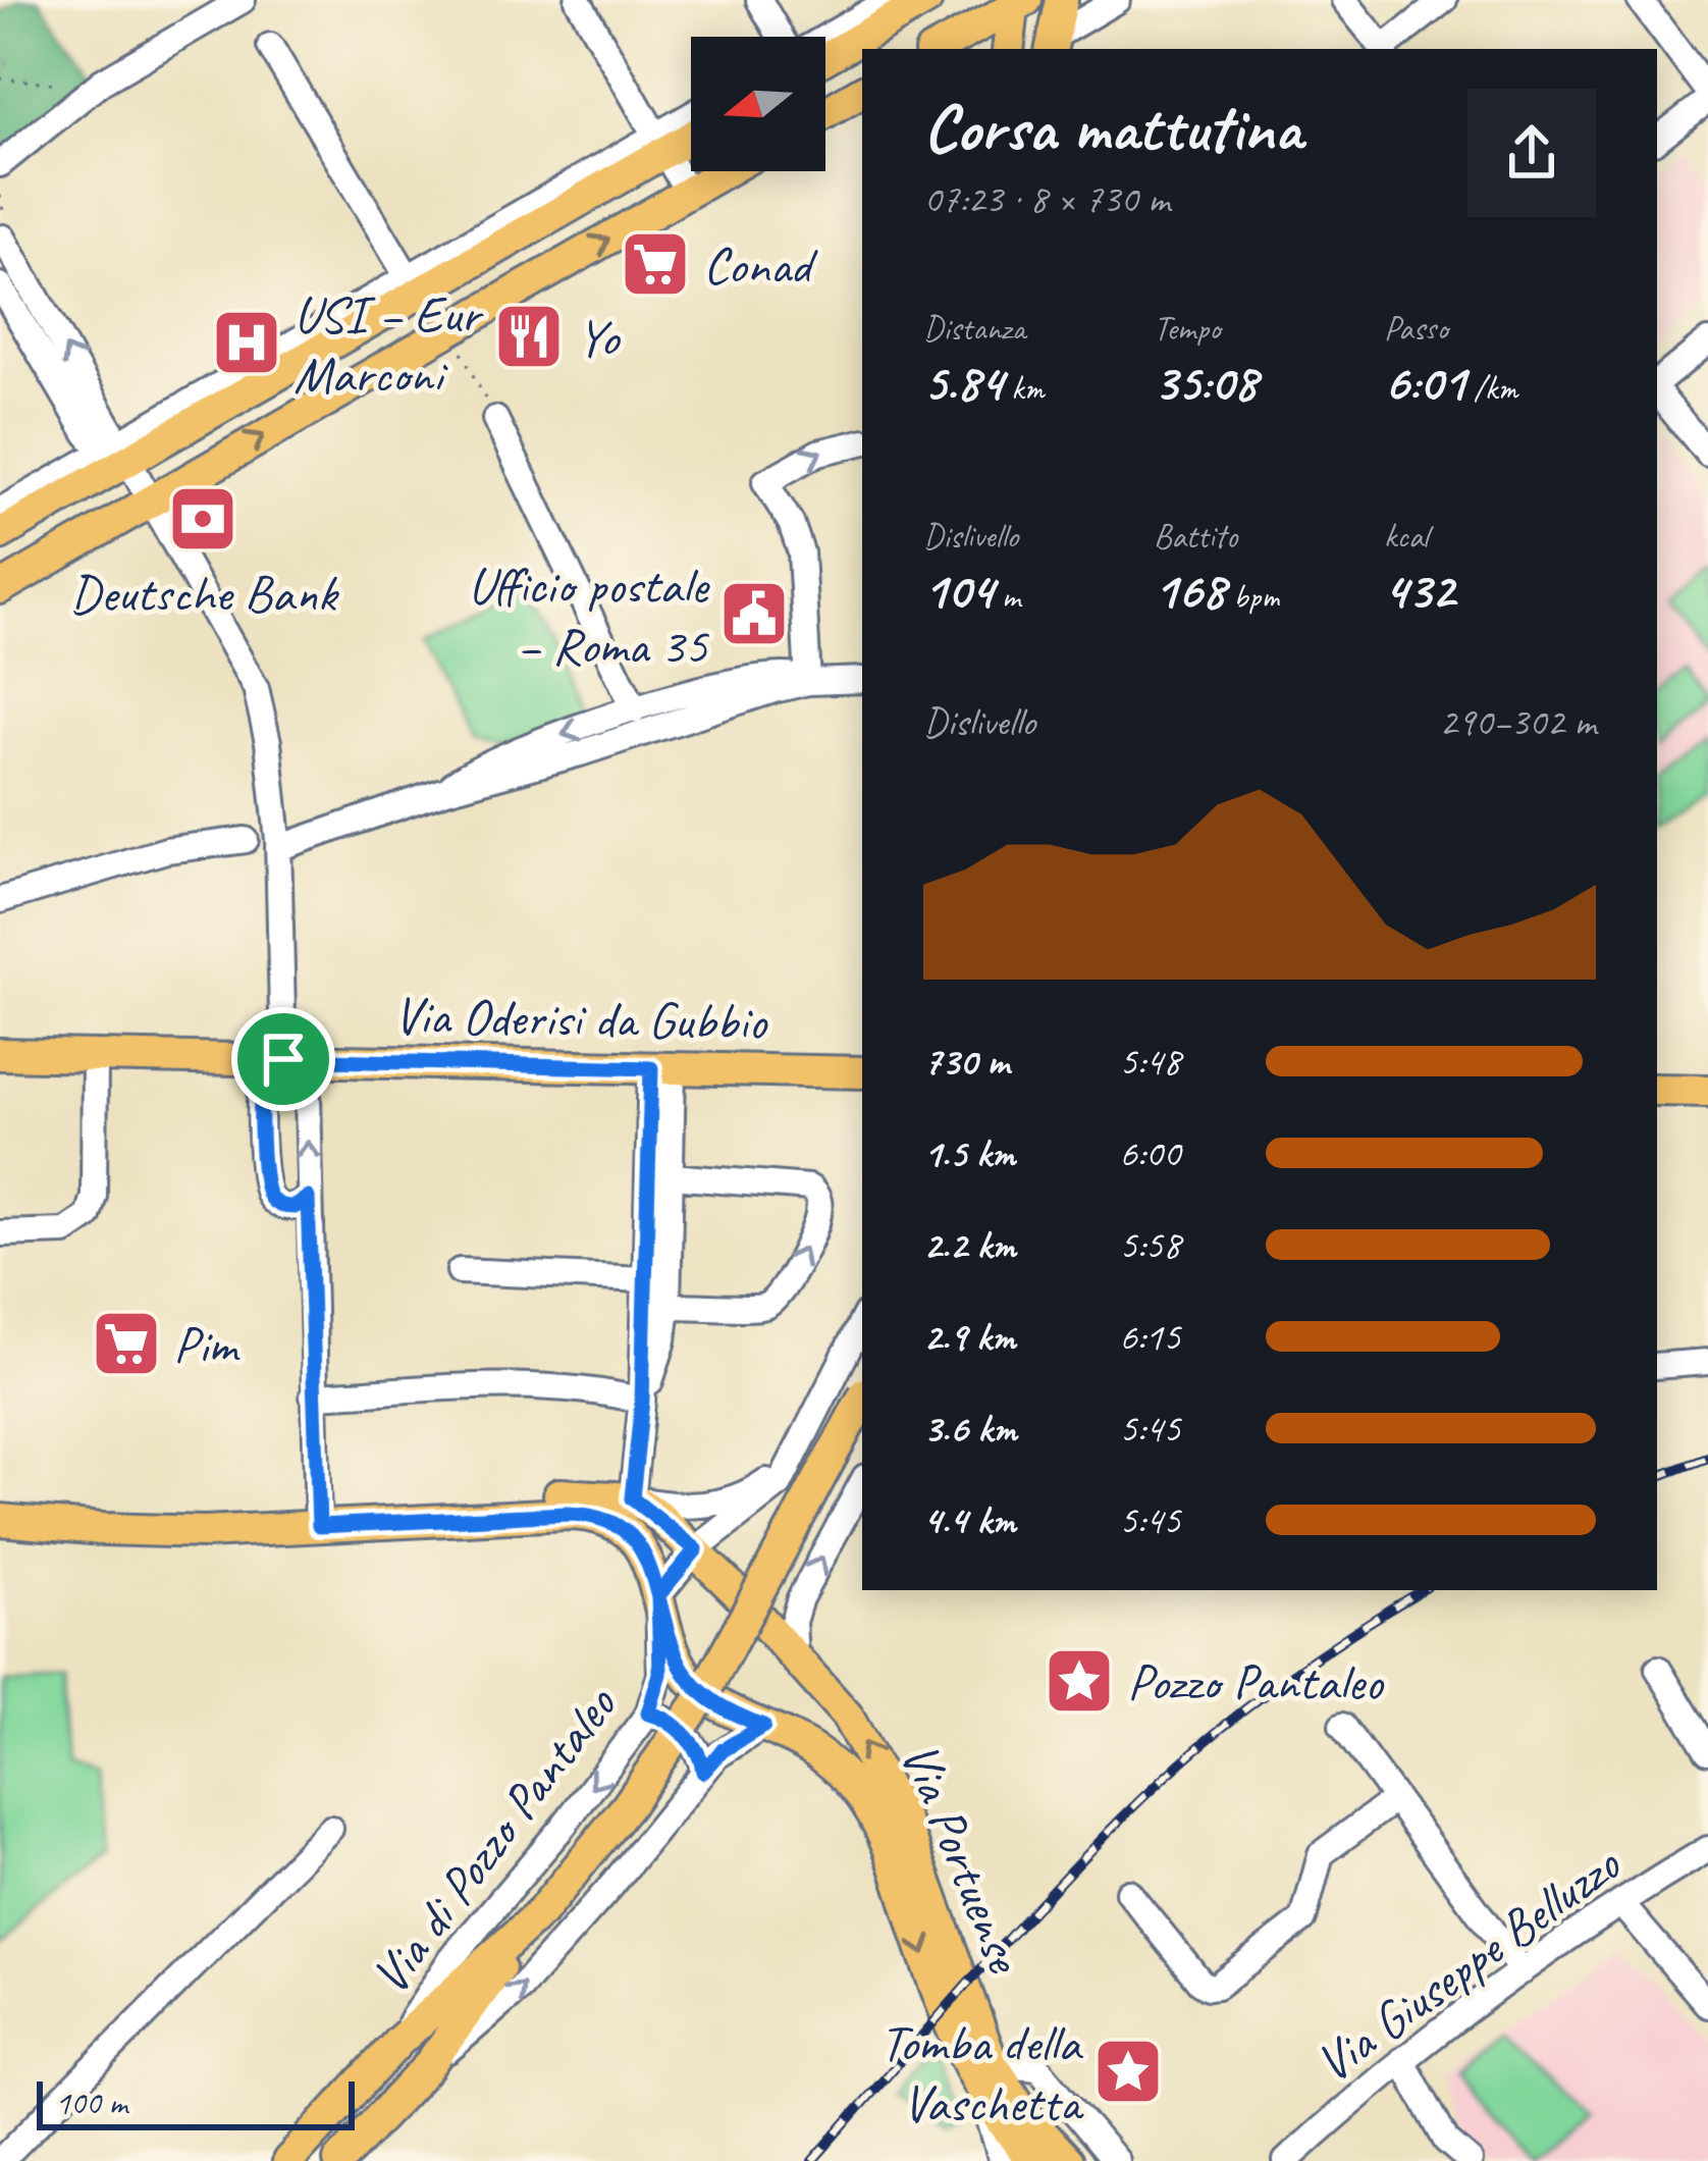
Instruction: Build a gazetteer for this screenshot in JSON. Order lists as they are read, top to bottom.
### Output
{
  "streets": {
    "main road": ["Via Oderisi da Gubbio", "Via Portuense"],
    "street": ["Via di Pozzo Pantaleo", "Via Giuseppe Belluzzo"]
  },
  "crossings": [
    ["Via di Pozzo Pantaleo", "Via Portuense"]
  ],
  "places": {
    "supermarket": ["Conad", "Pim"],
    "restaurant": ["Yo"],
    "hospital": ["USI – Eur Marconi"],
    "bank": ["Deutsche Bank"],
    "public building": ["Ufficio postale – Roma 35"],
    "place": ["Pozzo Pantaleo", "Tomba della Vaschetta"]
  },
  "scale_bar": "100 m",
  "north": "left",
  "page": {
    "heading": ["Corsa mattutina", "07:23 · 8 × 730 m"],
    "stats": [
      ["Distanza", "5.84 km"],
      ["Tempo", "35:08"],
      ["Passo", "6:01 /km"],
      ["Dislivello", "104 m"],
      ["Battito", "168 bpm"],
      ["kcal", "432"]
    ],
    "chart": ["Dislivello", "290–302 m"],
    "list": [
      {
        "name": "730 m",
        "note": "5:48"
      },
      {
        "name": "1.5 km",
        "note": "6:00"
      },
      {
        "name": "2.2 km",
        "note": "5:58"
      },
      {
        "name": "2.9 km",
        "note": "6:15"
      },
      {
        "name": "3.6 km",
        "note": "5:45"
      },
      {
        "name": "4.4 km",
        "note": "5:45"
      }
    ],
    "scale": "100 m"
  }
}
